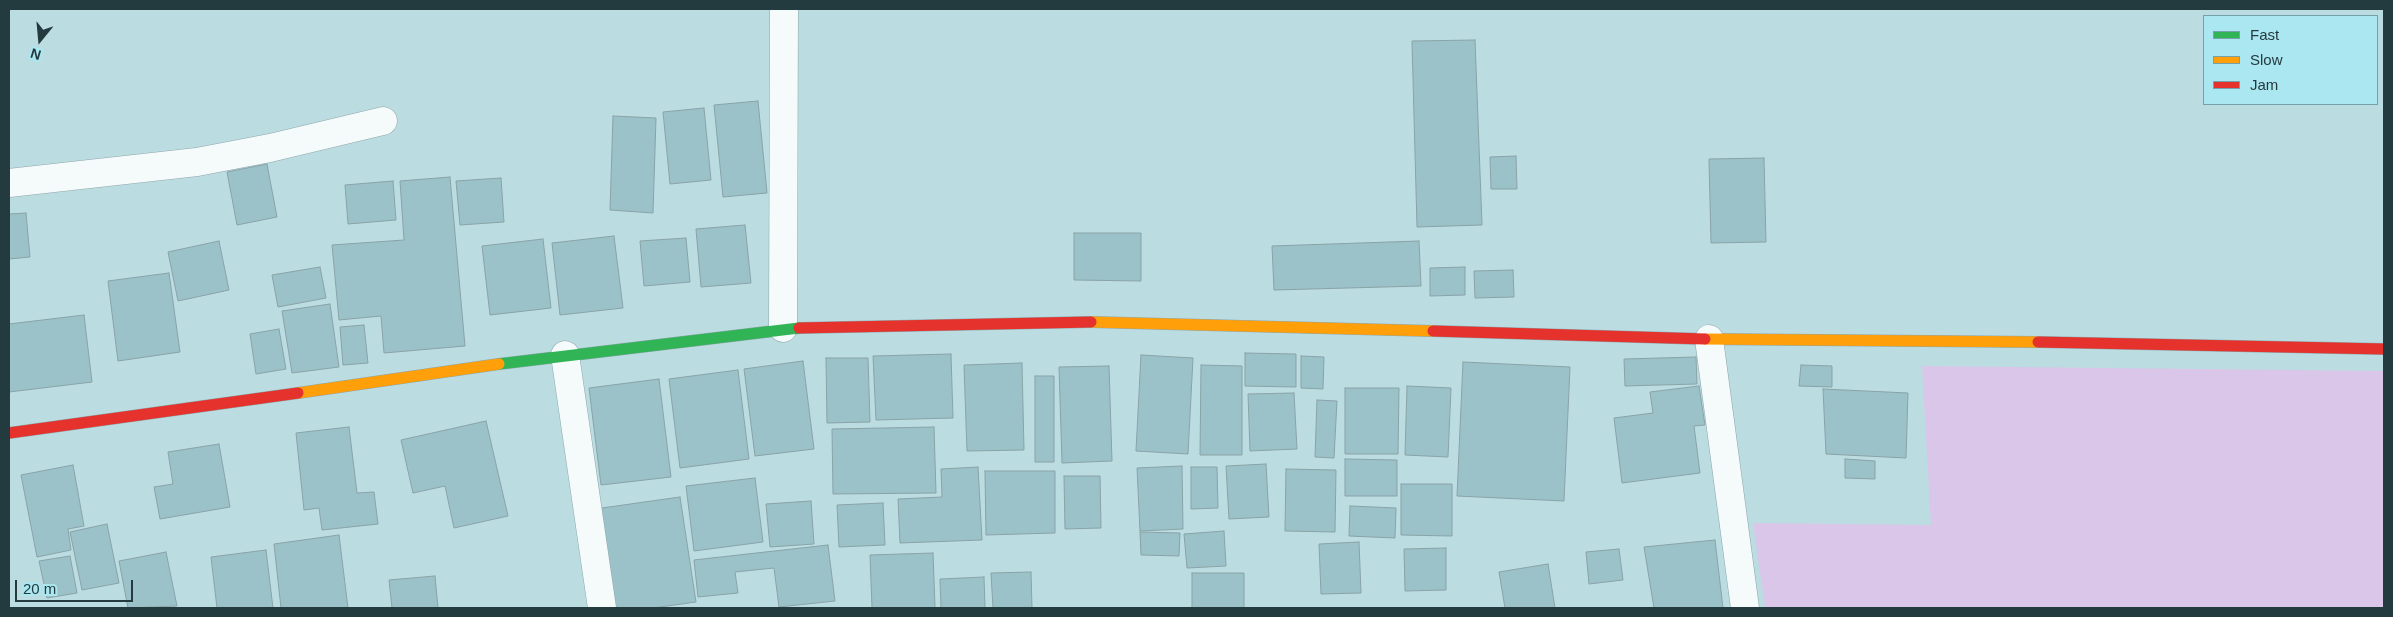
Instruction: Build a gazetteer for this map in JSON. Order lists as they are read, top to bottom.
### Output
{
  "legend": ["Fast", "Slow", "Jam"],
  "scale_bar": "20 m",
  "north": "bottom"
}
